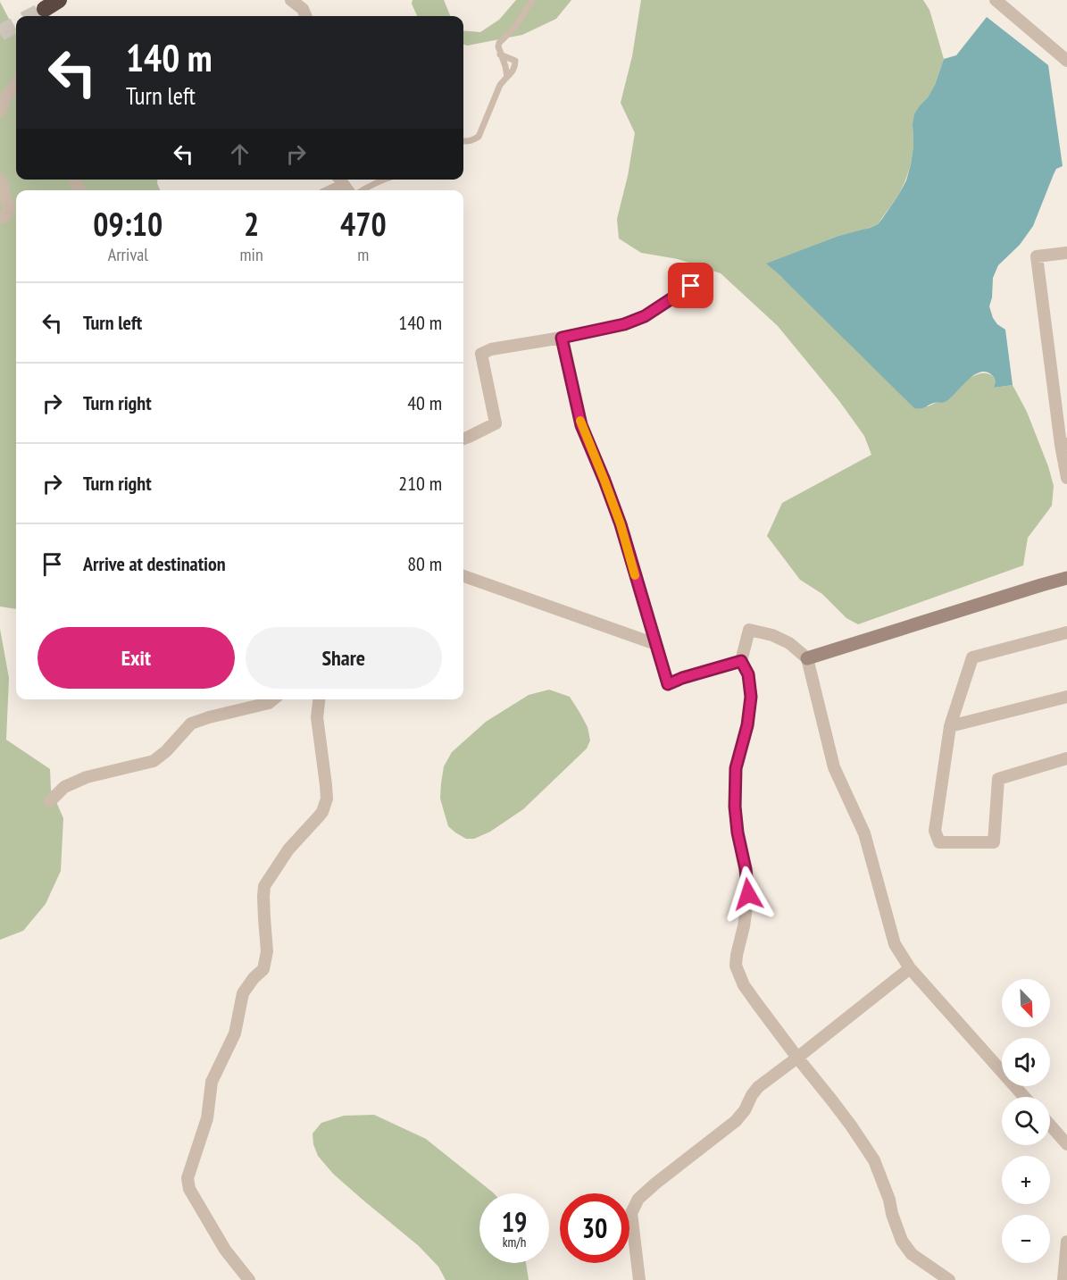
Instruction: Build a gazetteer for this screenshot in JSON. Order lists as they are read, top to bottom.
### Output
{
  "north": "bottom right",
  "page": {
    "turn": ["140 m", "Turn left"],
    "eta": [
      "09:10",
      "Arrival",
      "2",
      "min",
      "470",
      "m"
    ],
    "list": [
      {
        "name": "Turn left",
        "value": "140 m"
      },
      {
        "name": "Turn right",
        "value": "40 m"
      },
      {
        "name": "Turn right",
        "value": "210 m"
      },
      {
        "name": "Arrive at destination",
        "value": "80 m"
      }
    ],
    "buttons": ["Exit", "Share"],
    "map_buttons": ["+", "−"],
    "speed": "19 km/h",
    "limit": "30"
  }
}
